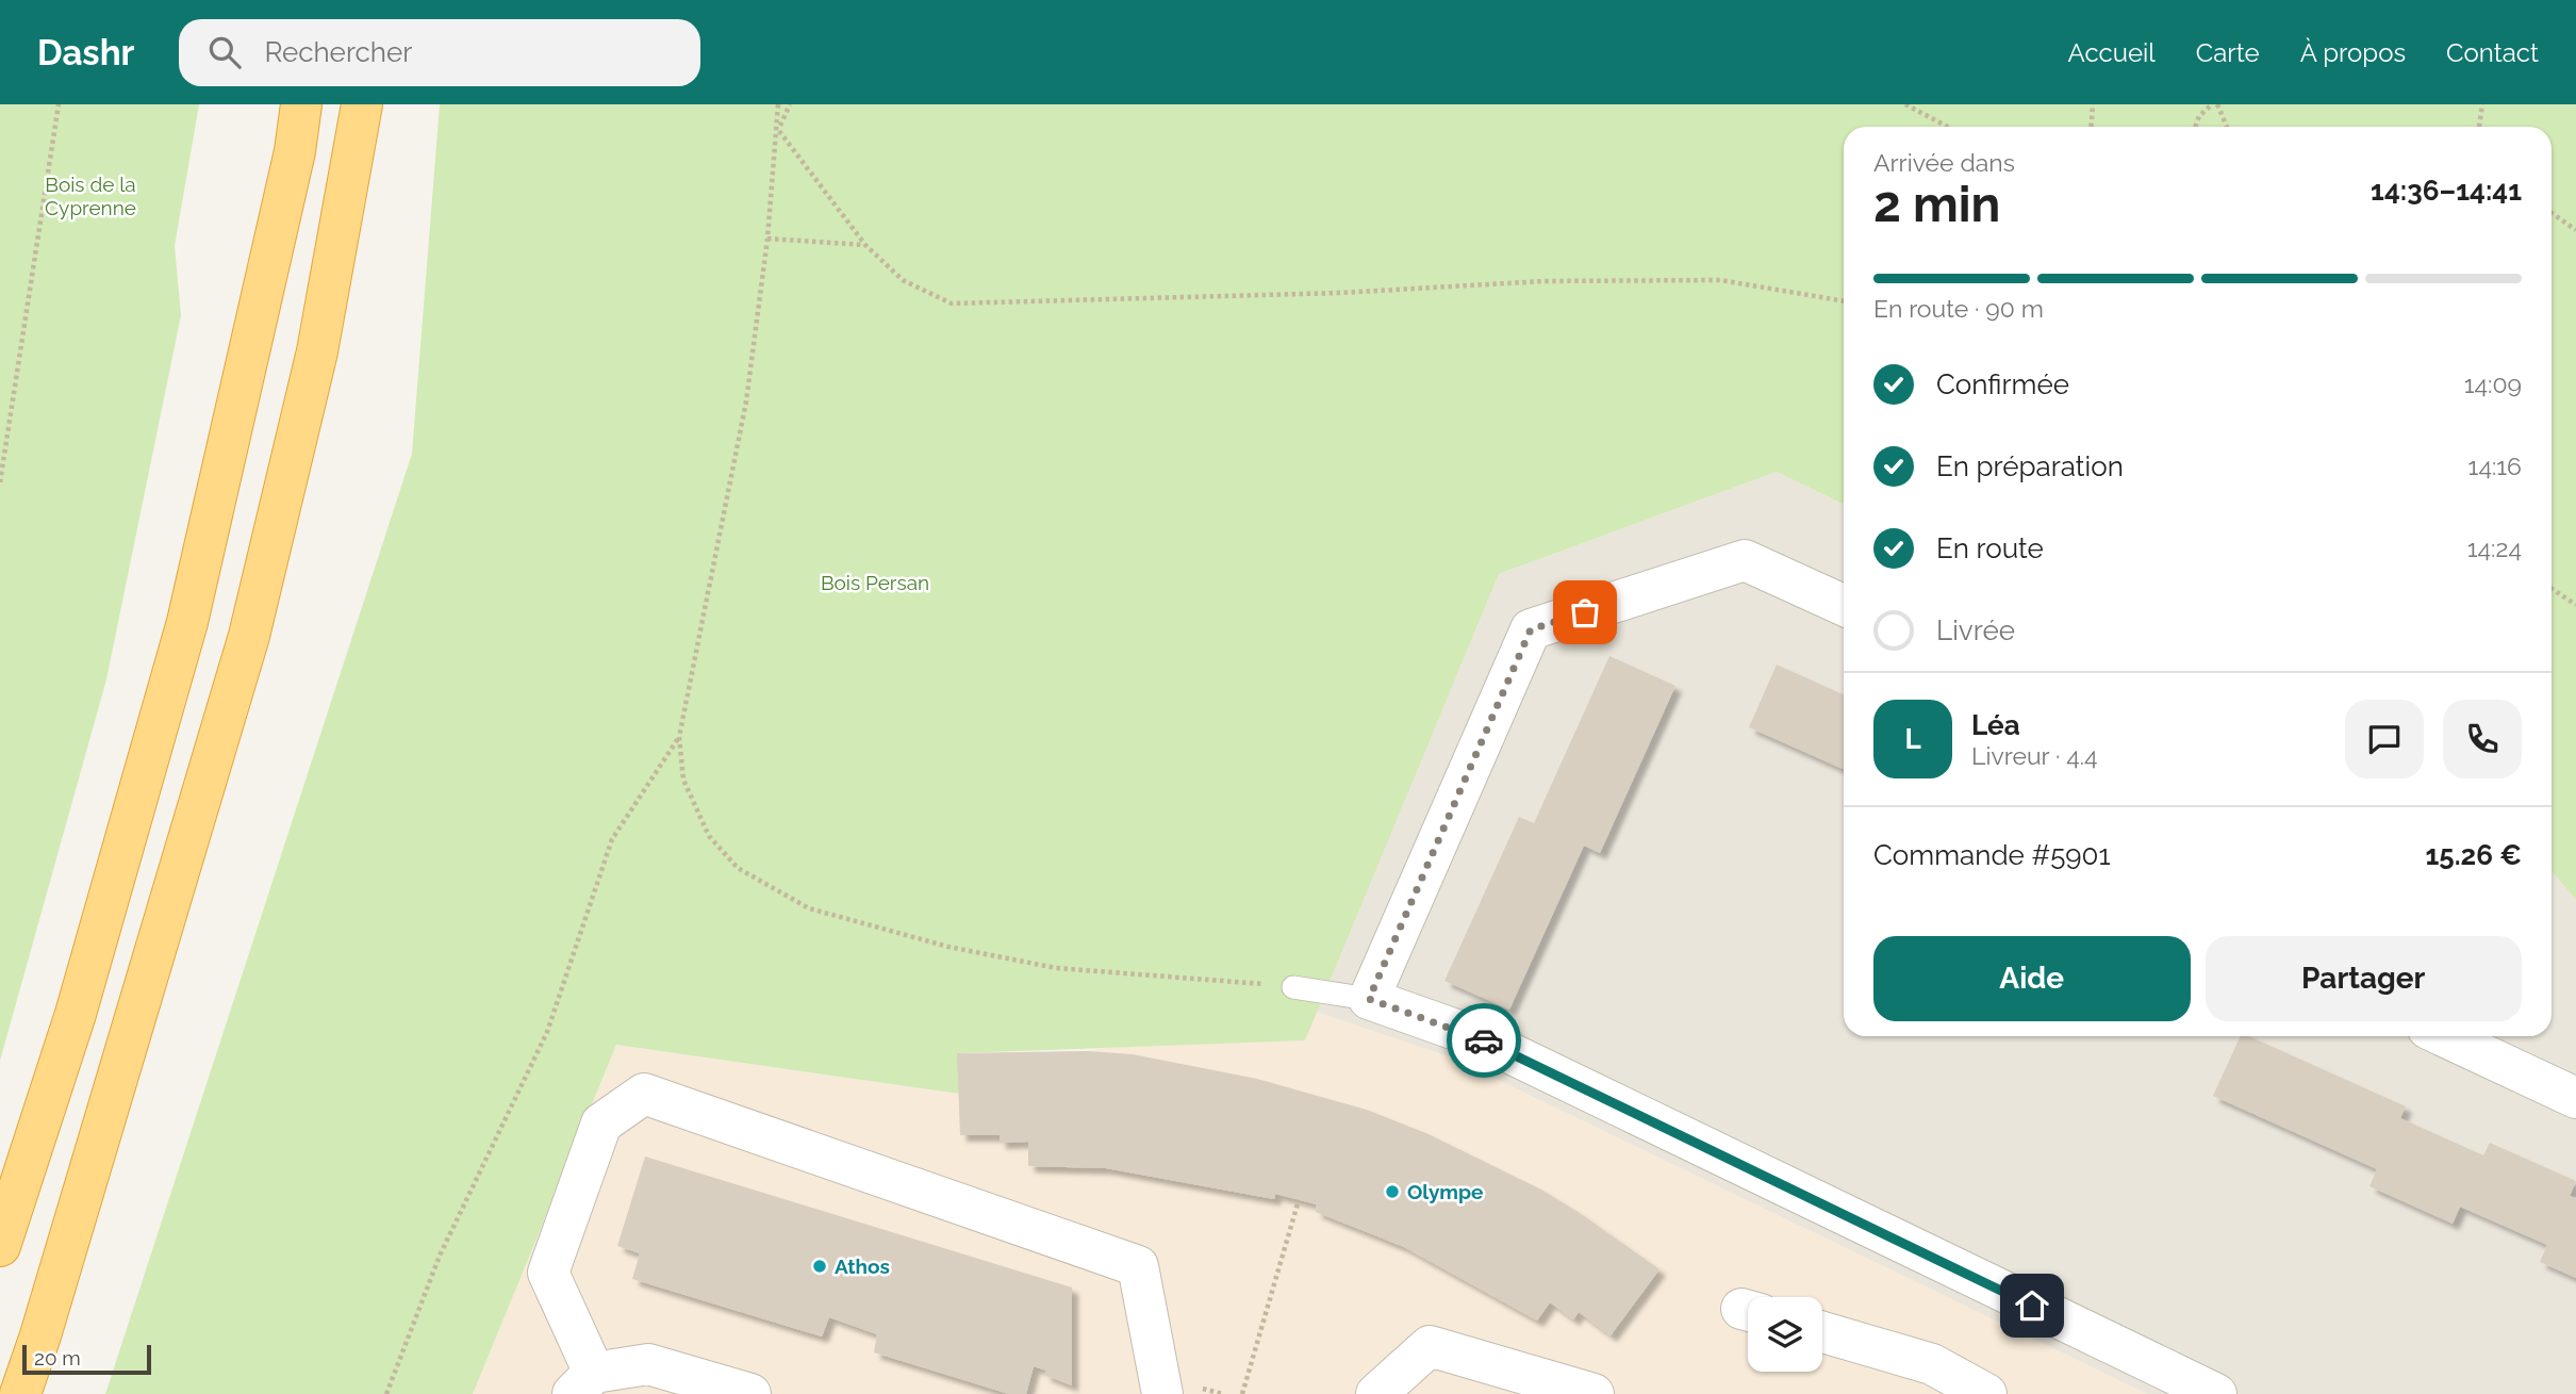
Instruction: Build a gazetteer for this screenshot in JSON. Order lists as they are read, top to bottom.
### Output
{
  "parks": ["Bois de la Cyprenne", "Bois Persan"],
  "places": ["Olympe", "Athos"],
  "scale_bar": "20 m",
  "page": {
    "header": "Dashr",
    "search": "Rechercher",
    "nav": [
      "Accueil",
      "Carte",
      "À propos",
      "Contact"
    ],
    "heading": ["2 min", "Arrivée dans", "14:36–14:41"],
    "panel": [
      "Léa",
      "Livreur · 4.4",
      "Commande #5901",
      "15.26 €"
    ],
    "bar": "En route · 90 m",
    "list": [
      ["Confirmée", "14:09"],
      ["En préparation", "14:16"],
      ["En route", "14:24"],
      "Livrée"
    ],
    "round": "L",
    "buttons": ["Aide", "Partager"],
    "scale": "20 m"
  }
}
